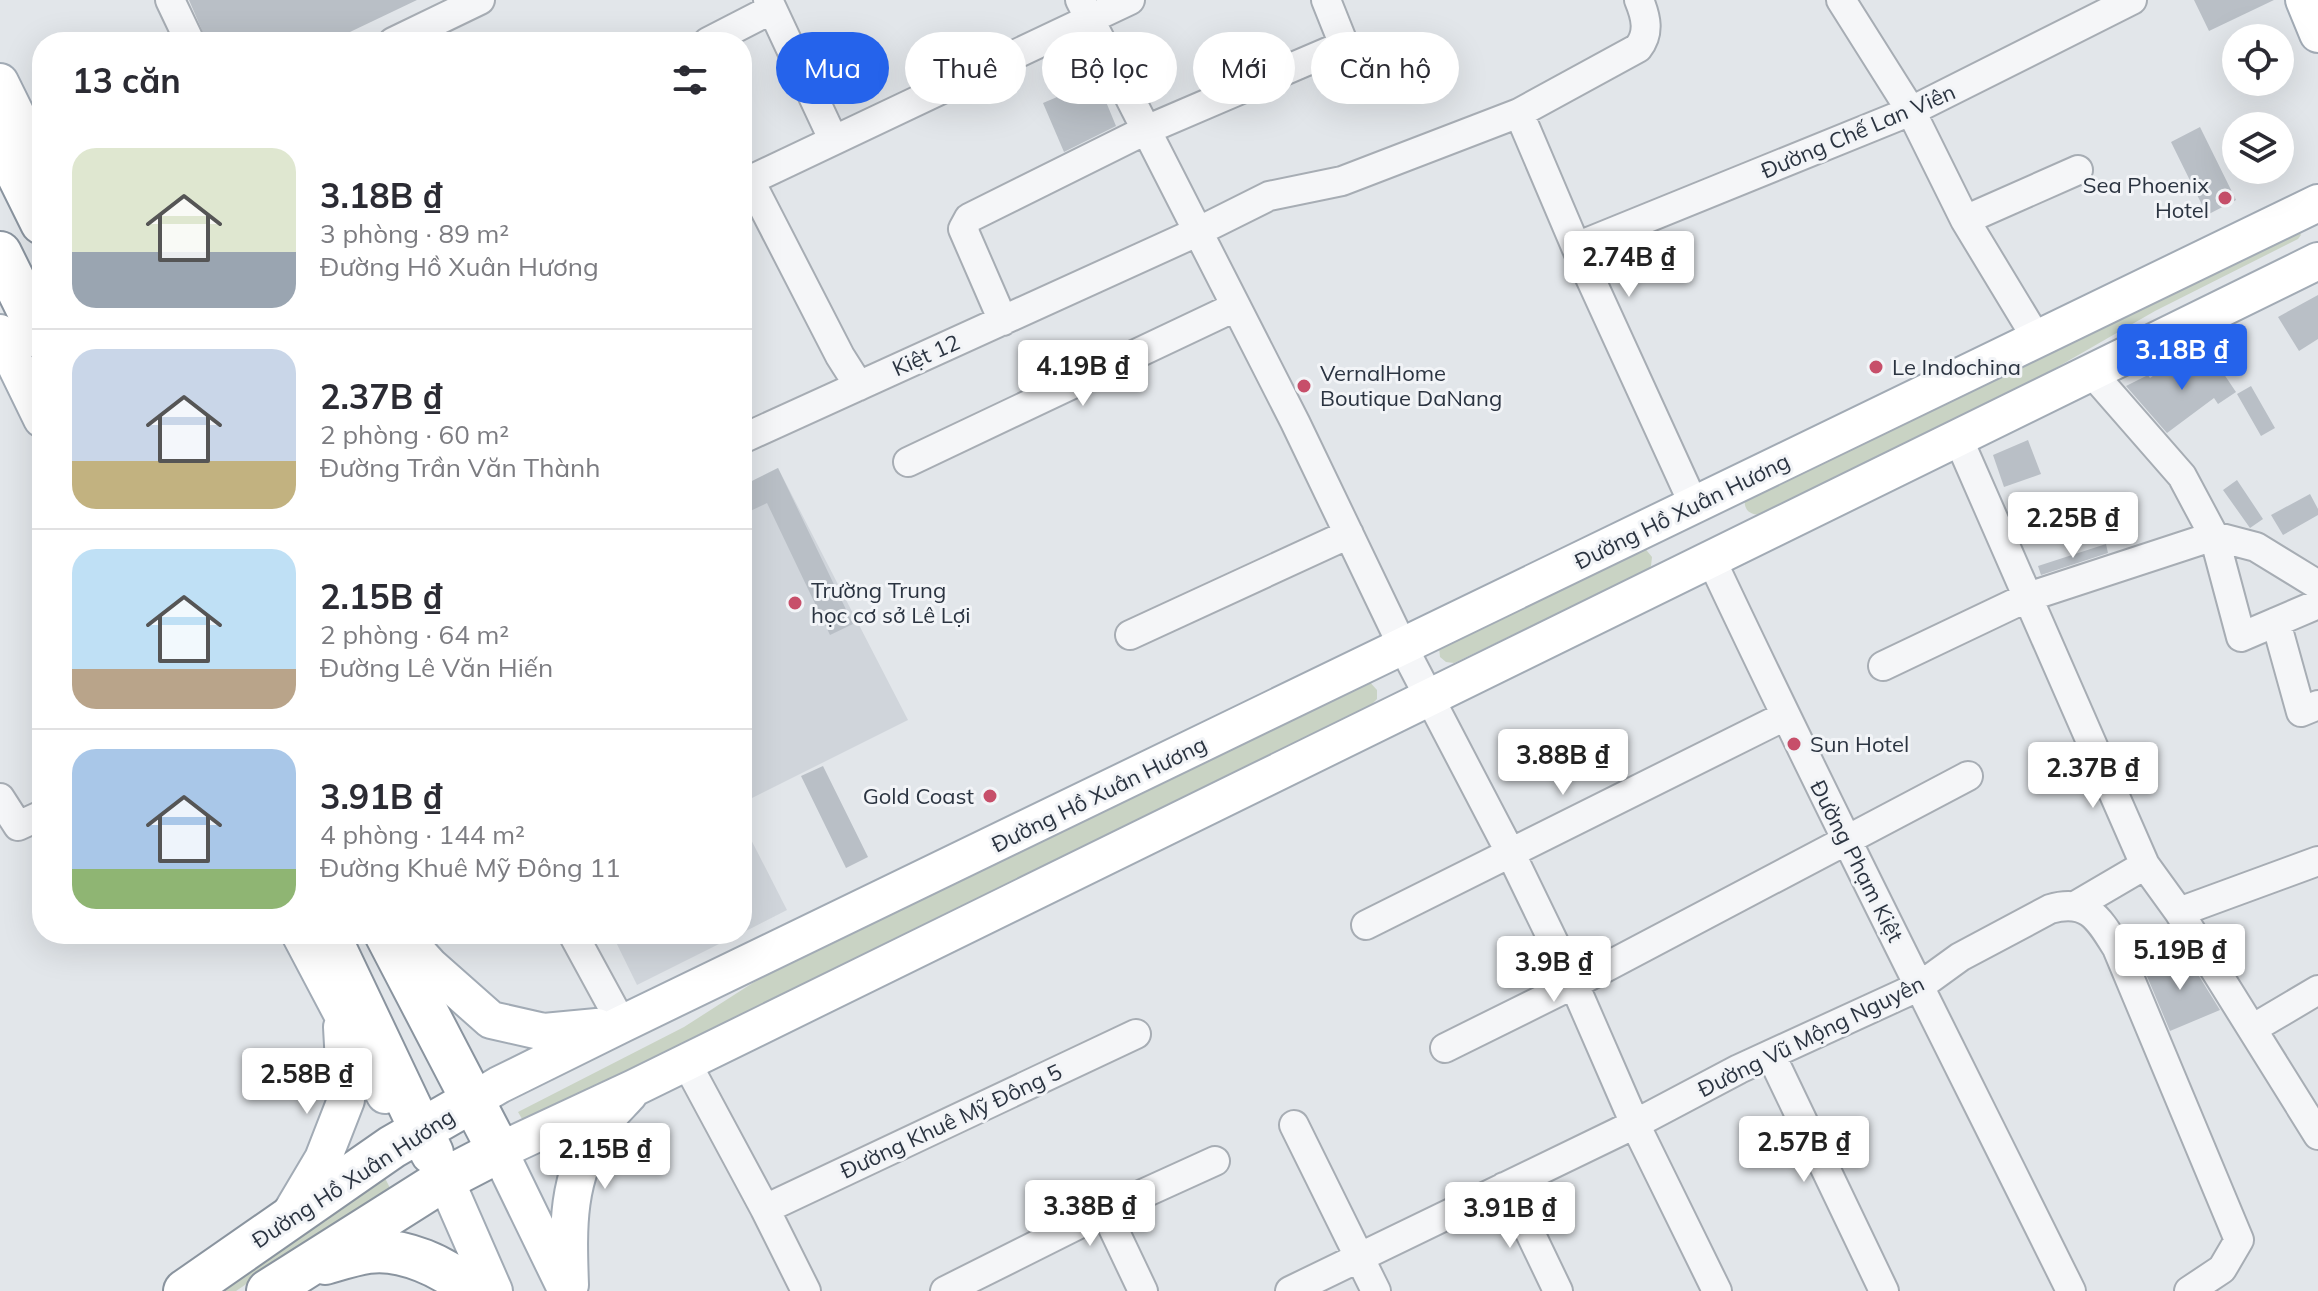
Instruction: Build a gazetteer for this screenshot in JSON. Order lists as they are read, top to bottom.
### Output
{
  "streets": {
    "highway": ["Đường Hồ Xuân Hương"],
    "street": [
      "Đường Chế Lan Viên",
      "Kiệt 12",
      "Đường Phạm Kiệt",
      "Đường Vũ Mộng Nguyên",
      "Đường Khuê Mỹ Đông 5"
    ]
  },
  "crossings": [
    ["Đường Phạm Kiệt", "Đường Vũ Mộng Nguyên"]
  ],
  "places": [
    "Sea Phoenix Hotel",
    "Le Indochina",
    "VernalHome Boutique DaNang",
    "Trường Trung học cơ sở Lê Lợi",
    "Sun Hotel",
    "Gold Coast"
  ],
  "page": {
    "chip": [
      "Mua",
      "Thuê",
      "Bộ lọc",
      "Mới",
      "Căn hộ"
    ],
    "heading": "13 căn",
    "list": [
      {
        "name": "3.18B ₫",
        "note": "3 phòng · 89 m² · Đường Hồ Xuân Hương"
      },
      {
        "name": "2.37B ₫",
        "note": "2 phòng · 60 m² · Đường Trần Văn Thành"
      },
      {
        "name": "2.15B ₫",
        "note": "2 phòng · 64 m² · Đường Lê Văn Hiến"
      },
      {
        "name": "3.91B ₫",
        "note": "4 phòng · 144 m² · Đường Khuê Mỹ Đông 11"
      }
    ],
    "price": [
      "2.74B ₫",
      "3.18B ₫",
      "4.19B ₫",
      "2.25B ₫",
      "3.88B ₫",
      "2.37B ₫",
      "5.19B ₫",
      "3.9B ₫",
      "2.58B ₫",
      "2.57B ₫",
      "2.15B ₫",
      "3.38B ₫",
      "3.91B ₫"
    ]
  }
}
